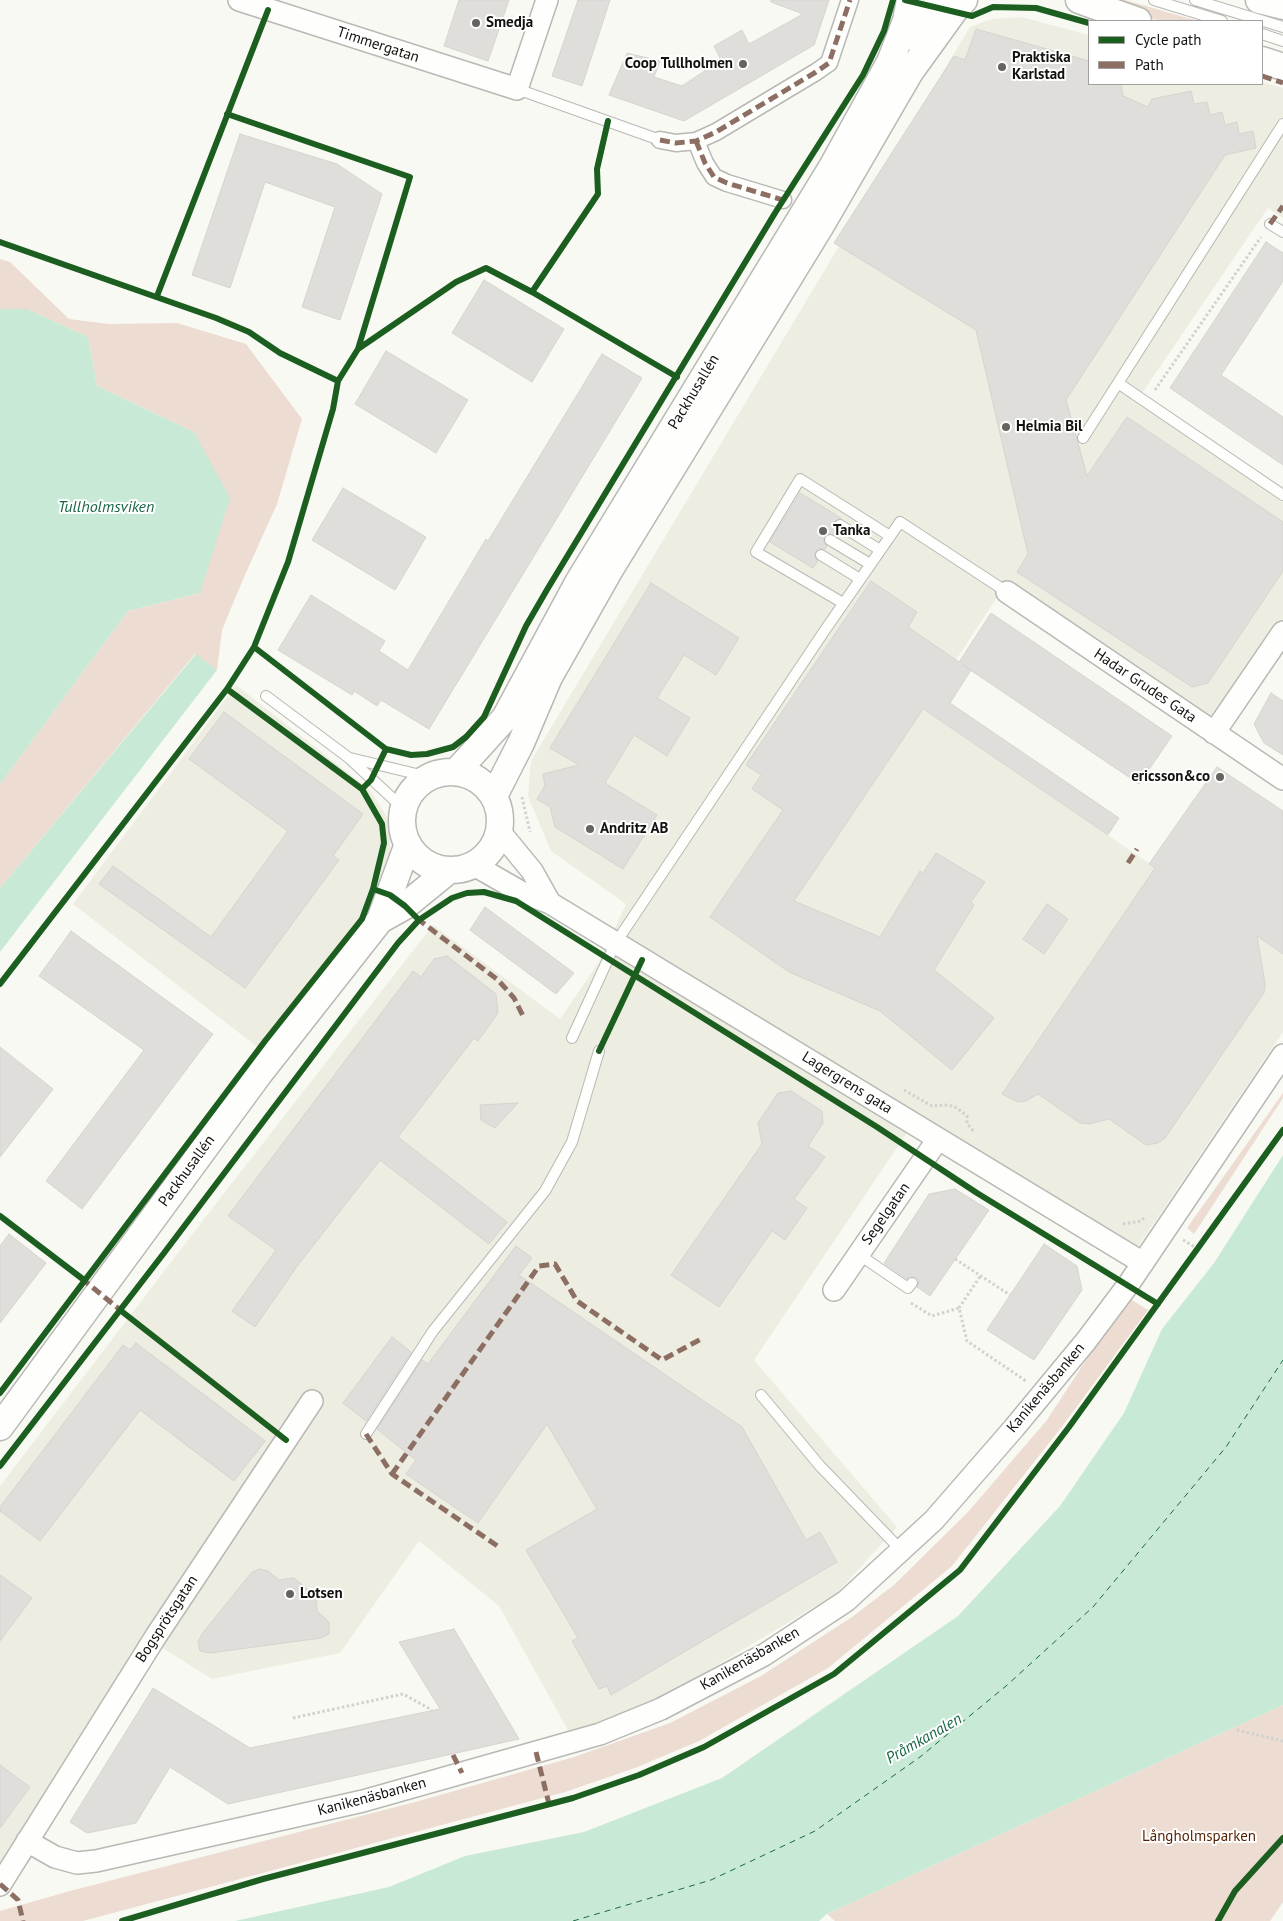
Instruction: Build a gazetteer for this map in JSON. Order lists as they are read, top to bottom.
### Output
{
  "streets": {
    "street": [
      "Timmergatan",
      "Packhusallén",
      "Hadar Grudes Gata",
      "Lagergrens gata",
      "Segelgatan",
      "Kanikenäsbanken",
      "Bogsprötsgatan"
    ]
  },
  "crossings": [
    ["Packhusallén", "Lagergrens gata"],
    ["Lagergrens gata", "Segelgatan"],
    ["Lagergrens gata", "Kanikenäsbanken"],
    ["Kanikenäsbanken", "Bogsprötsgatan"]
  ],
  "water": ["Tullholmsviken", "Pråmkanalen"],
  "parks": ["Långholmsparken"],
  "places": [
    "Smedja",
    "Coop Tullholmen",
    "Praktiska Karlstad",
    "Helmia Bil",
    "Tanka",
    "ericsson&co",
    "Andritz AB",
    "Lotsen"
  ],
  "legend": ["Cycle path", "Path"]
}
